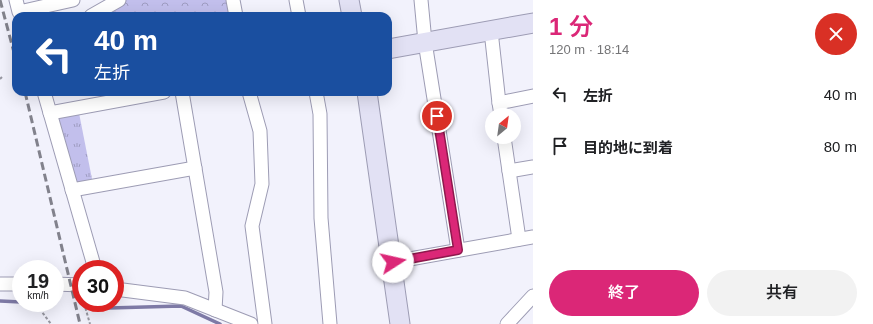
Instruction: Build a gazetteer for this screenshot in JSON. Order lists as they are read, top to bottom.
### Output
{
  "north": "top right",
  "page": {
    "heading": ["1 分", "120 m · 18:14"],
    "turn": ["40 m", "左折"],
    "list": [
      {
        "name": "左折",
        "value": "40 m"
      },
      {
        "name": "目的地に到着",
        "value": "80 m"
      }
    ],
    "speed": "19 km/h",
    "limit": "30",
    "buttons": ["終了", "共有"]
  }
}
